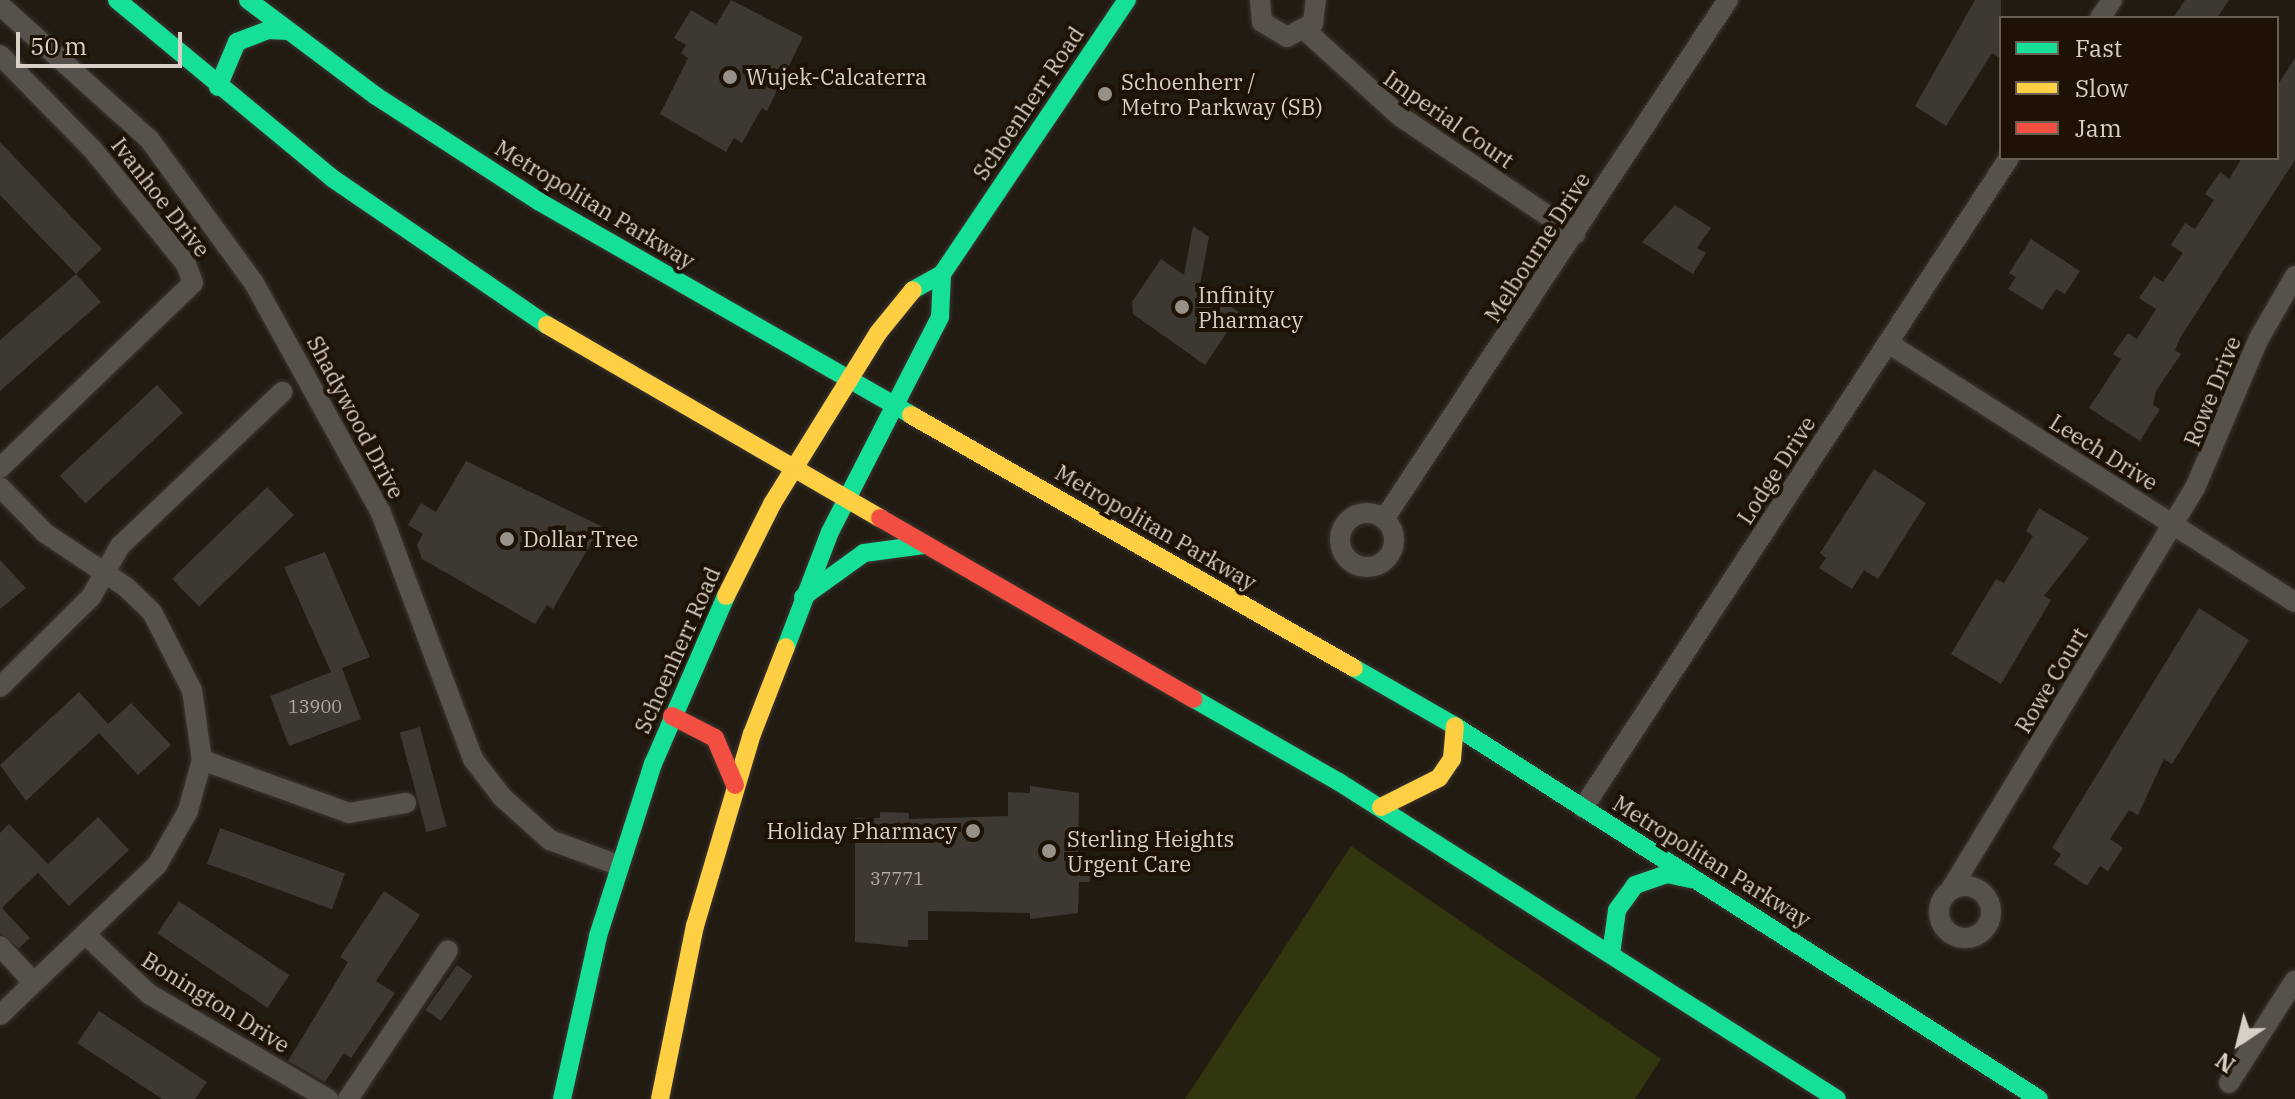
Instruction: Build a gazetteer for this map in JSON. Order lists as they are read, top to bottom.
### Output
{
  "streets": {
    "main road": ["Schoenherr Road", "Metropolitan Parkway"],
    "street": [
      "Imperial Court",
      "Ivanhoe Drive",
      "Melbourne Drive",
      "Rowe Drive",
      "Shadywood Drive",
      "Leech Drive",
      "Lodge Drive",
      "Rowe Court",
      "Bonington Drive"
    ]
  },
  "crossings": [
    ["Schoenherr Road", "Metropolitan Parkway"],
    ["Schoenherr Road", "Shadywood Drive"],
    ["Imperial Court", "Melbourne Drive"],
    ["Metropolitan Parkway", "Lodge Drive"],
    ["Rowe Drive", "Leech Drive"],
    ["Rowe Drive", "Rowe Court"],
    ["Leech Drive", "Lodge Drive"],
    ["Leech Drive", "Rowe Court"]
  ],
  "places": [
    "Wujek-Calcaterra",
    "Schoenherr / Metro Parkway (SB)",
    "Infinity Pharmacy",
    "Dollar Tree",
    "Holiday Pharmacy",
    "Sterling Heights Urgent Care"
  ],
  "house_numbers": ["13900", "37771"],
  "legend": ["Fast", "Slow", "Jam"],
  "scale_bar": "50 m",
  "north": "bottom left"
}
